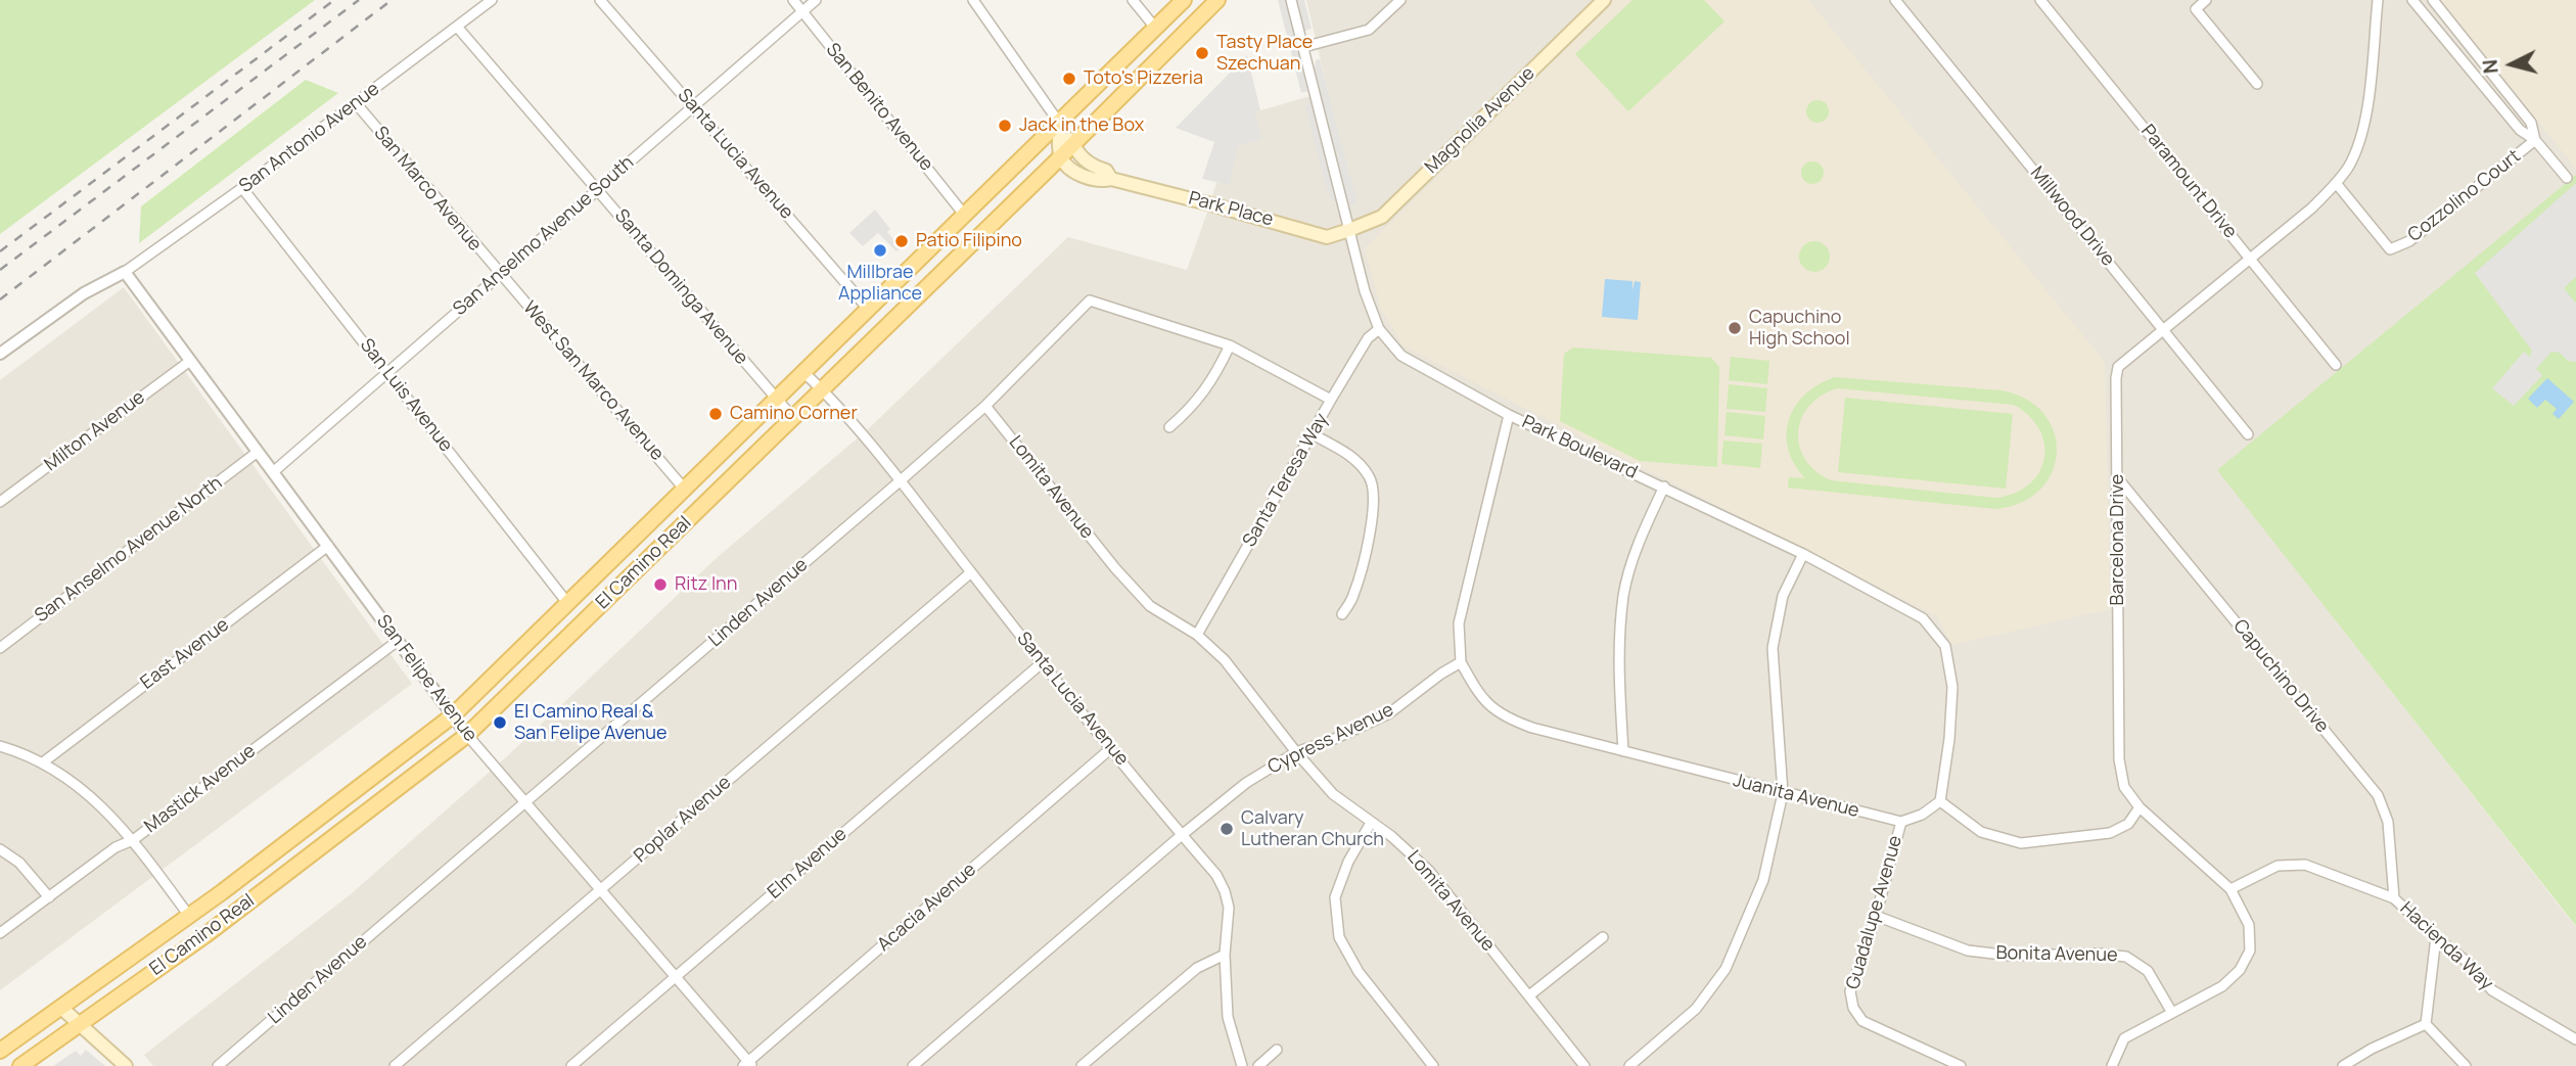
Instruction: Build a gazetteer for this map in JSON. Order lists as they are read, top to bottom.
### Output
{
  "streets": {
    "main road": ["Magnolia Avenue", "Park Place", "El Camino Real"],
    "street": [
      "San Benito Avenue",
      "San Antonio Avenue",
      "Santa Lucia Avenue",
      "Paramount Drive",
      "San Marco Avenue",
      "Cozzolino Court",
      "Millwood Drive",
      "San Anselmo Avenue South",
      "Santa Dominga Avenue",
      "West San Marco Avenue",
      "San Luis Avenue",
      "Milton Avenue",
      "Park Boulevard",
      "Santa Teresa Way",
      "Lomita Avenue",
      "Barcelona Drive",
      "San Anselmo Avenue North",
      "Linden Avenue",
      "East Avenue",
      "Capuchino Drive",
      "San Felipe Avenue",
      "Cypress Avenue",
      "Mastick Avenue",
      "Juanita Avenue",
      "Poplar Avenue",
      "Elm Avenue",
      "Acacia Avenue",
      "Guadalupe Avenue",
      "Hacienda Way",
      "Bonita Avenue"
    ]
  },
  "crossings": [
    ["San Benito Avenue", "San Anselmo Avenue South"],
    ["San Benito Avenue", "El Camino Real"],
    ["Magnolia Avenue", "Park Place"],
    ["Magnolia Avenue", "Park Boulevard"],
    ["San Antonio Avenue", "San Marco Avenue"],
    ["San Antonio Avenue", "Santa Dominga Avenue"],
    ["San Antonio Avenue", "San Luis Avenue"],
    ["San Antonio Avenue", "San Felipe Avenue"],
    ["Santa Lucia Avenue", "San Anselmo Avenue South"],
    ["Santa Lucia Avenue", "El Camino Real"],
    ["Santa Lucia Avenue", "Linden Avenue"],
    ["Santa Lucia Avenue", "Cypress Avenue"],
    ["Santa Lucia Avenue", "Poplar Avenue"],
    ["Santa Lucia Avenue", "Elm Avenue"],
    ["Santa Lucia Avenue", "Acacia Avenue"],
    ["Paramount Drive", "Barcelona Drive"],
    ["San Marco Avenue", "San Anselmo Avenue South"],
    ["San Marco Avenue", "West San Marco Avenue"],
    ["Cozzolino Court", "Barcelona Drive"],
    ["Park Place", "Park Boulevard"],
    ["Park Place", "El Camino Real"],
    ["Millwood Drive", "Barcelona Drive"],
    ["San Anselmo Avenue South", "Santa Dominga Avenue"],
    ["San Anselmo Avenue South", "West San Marco Avenue"],
    ["San Anselmo Avenue South", "San Luis Avenue"],
    ["San Anselmo Avenue South", "San Felipe Avenue"],
    ["Santa Dominga Avenue", "El Camino Real"],
    ["West San Marco Avenue", "El Camino Real"],
    ["San Luis Avenue", "El Camino Real"],
    ["Milton Avenue", "San Felipe Avenue"],
    ["Park Boulevard", "Santa Teresa Way"],
    ["Santa Teresa Way", "Lomita Avenue"],
    ["Santa Teresa Way", "Linden Avenue"],
    ["Lomita Avenue", "Linden Avenue"],
    ["Lomita Avenue", "Cypress Avenue"],
    ["Barcelona Drive", "Capuchino Drive"],
    ["Barcelona Drive", "Hacienda Way"],
    ["Barcelona Drive", "Bonita Avenue"],
    ["San Anselmo Avenue North", "San Felipe Avenue"],
    ["El Camino Real", "San Felipe Avenue"],
    ["Linden Avenue", "San Felipe Avenue"],
    ["East Avenue", "San Felipe Avenue"],
    ["Capuchino Drive", "Hacienda Way"],
    ["San Felipe Avenue", "Mastick Avenue"],
    ["San Felipe Avenue", "Poplar Avenue"],
    ["San Felipe Avenue", "Elm Avenue"],
    ["San Felipe Avenue", "Acacia Avenue"],
    ["Cypress Avenue", "Juanita Avenue"],
    ["Juanita Avenue", "Guadalupe Avenue"],
    ["Guadalupe Avenue", "Bonita Avenue"]
  ],
  "places": [
    "Tasty Place Szechuan",
    "Toto's Pizzeria",
    "Jack in the Box",
    "Patio Filipino",
    "Millbrae Appliance",
    "Capuchino High School",
    "Camino Corner",
    "Ritz Inn",
    "El Camino Real & San Felipe Avenue",
    "Calvary Lutheran Church"
  ],
  "north": "left"
}
